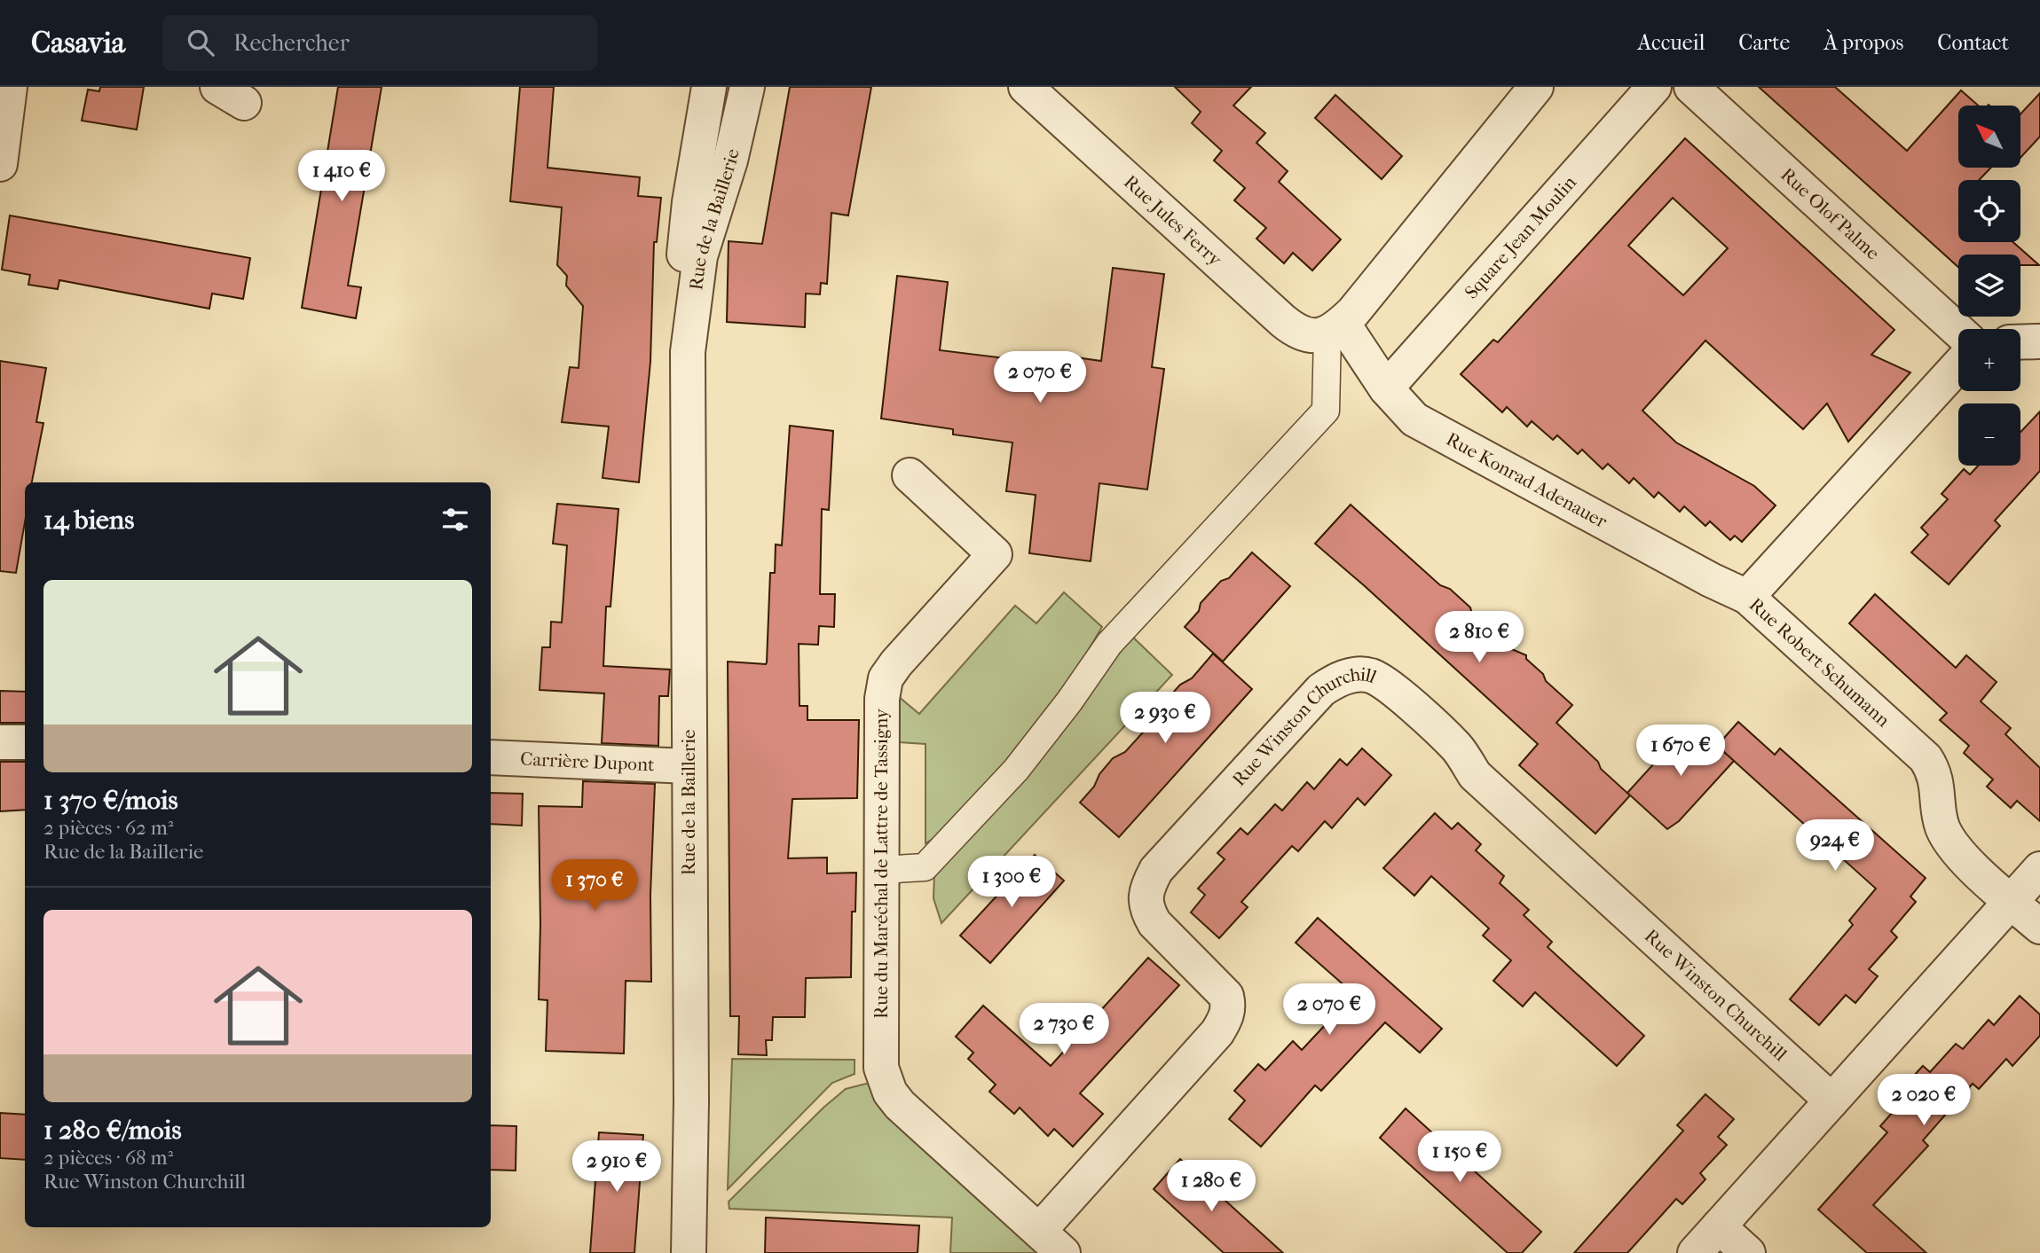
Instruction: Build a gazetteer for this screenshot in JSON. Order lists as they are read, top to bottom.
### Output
{
  "streets": {
    "street": [
      "Rue Olof Palme",
      "Rue de la Baillerie",
      "Rue Jules Ferry",
      "Square Jean Moulin",
      "Rue Konrad Adenauer",
      "Rue Robert Schumann",
      "Rue Winston Churchill",
      "Carrière Dupont",
      "Rue du Maréchal de Lattre de Tassigny"
    ]
  },
  "crossings": [
    ["Rue de la Baillerie", "Carrière Dupont"],
    ["Rue Jules Ferry", "Rue Konrad Adenauer"],
    ["Square Jean Moulin", "Rue Konrad Adenauer"],
    ["Rue Konrad Adenauer", "Rue Robert Schumann"],
    ["Rue Winston Churchill", "Rue du Maréchal de Lattre de Tassigny"]
  ],
  "north": "top left",
  "page": {
    "header": "Casavia",
    "search": "Rechercher",
    "nav": [
      "Accueil",
      "Carte",
      "À propos",
      "Contact"
    ],
    "map_buttons": ["+", "−"],
    "price": [
      "1 410 €",
      "2 070 €",
      "2 810 €",
      "2 930 €",
      "1 670 €",
      "924 €",
      "1 300 €",
      "1 370 €",
      "2 070 €",
      "2 730 €",
      "2 020 €",
      "1 150 €",
      "2 910 €",
      "1 280 €"
    ],
    "heading": "14 biens",
    "list": [
      {
        "name": "1 370 €/mois",
        "note": "2 pièces · 62 m² · Rue de la Baillerie"
      },
      {
        "name": "1 280 €/mois",
        "note": "2 pièces · 68 m² · Rue Winston Churchill"
      }
    ]
  }
}
